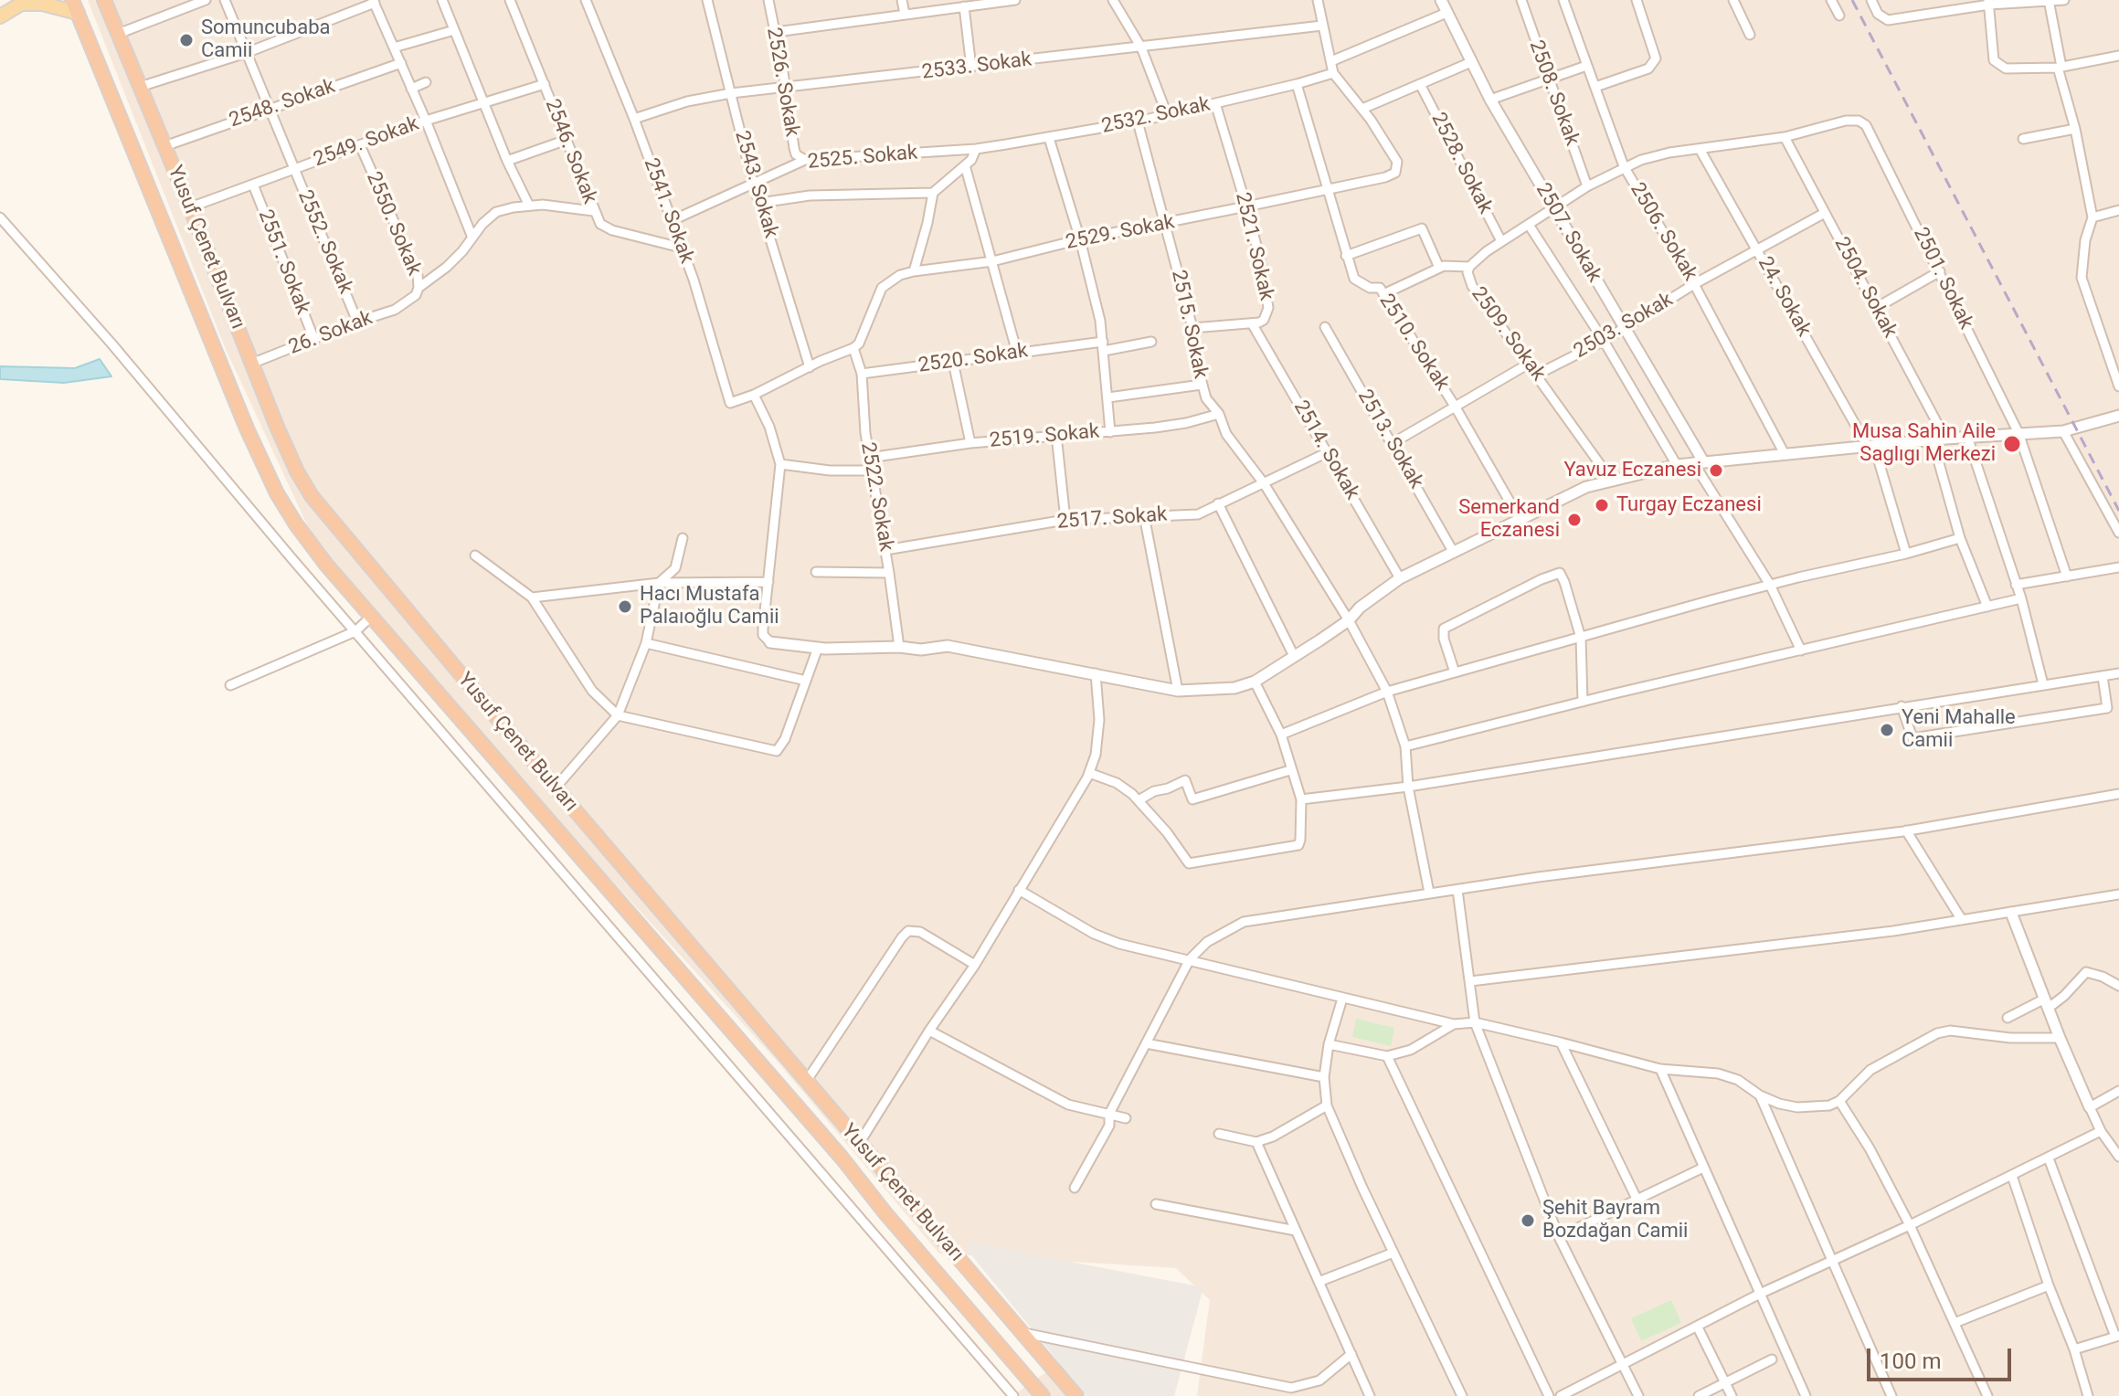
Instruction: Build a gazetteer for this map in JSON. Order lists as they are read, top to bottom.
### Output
{
  "streets": {
    "highway": ["Yusuf Çenet Bulvarı"],
    "street": [
      "2533. Sokak",
      "2526. Sokak",
      "2508. Sokak",
      "2548. Sokak",
      "2532. Sokak",
      "2549. Sokak",
      "2546. Sokak",
      "2525. Sokak",
      "2528. Sokak",
      "2543. Sokak",
      "2541. Sokak",
      "2550. Sokak",
      "2506. Sokak",
      "2529. Sokak",
      "2507. Sokak",
      "2552. Sokak",
      "2521. Sokak",
      "2551. Sokak",
      "2501. Sokak",
      "2504. Sokak",
      "24. Sokak",
      "2515. Sokak",
      "2503. Sokak",
      "26. Sokak",
      "2509. Sokak",
      "2510. Sokak",
      "2520. Sokak",
      "2519. Sokak",
      "2513. Sokak",
      "2514. Sokak",
      "2522. Sokak",
      "2517. Sokak"
    ]
  },
  "crossings": [
    ["2533. Sokak", "2526. Sokak"],
    ["2533. Sokak", "2543. Sokak"],
    ["2533. Sokak", "2541. Sokak"],
    ["2526. Sokak", "2525. Sokak"],
    ["2508. Sokak", "2509. Sokak"],
    ["2548. Sokak", "2552. Sokak"],
    ["2548. Sokak", "Yusuf Çenet Bulvarı"],
    ["2532. Sokak", "2525. Sokak"],
    ["2532. Sokak", "2521. Sokak"],
    ["2532. Sokak", "2515. Sokak"],
    ["2532. Sokak", "2510. Sokak"],
    ["2549. Sokak", "2546. Sokak"],
    ["2549. Sokak", "2550. Sokak"],
    ["2549. Sokak", "2552. Sokak"],
    ["2549. Sokak", "Yusuf Çenet Bulvarı"],
    ["2549. Sokak", "2551. Sokak"],
    ["2546. Sokak", "2541. Sokak"],
    ["2525. Sokak", "2543. Sokak"],
    ["2525. Sokak", "2541. Sokak"],
    ["2528. Sokak", "2509. Sokak"],
    ["2550. Sokak", "26. Sokak"],
    ["2506. Sokak", "2503. Sokak"],
    ["2506. Sokak", "2509. Sokak"],
    ["2529. Sokak", "2521. Sokak"],
    ["2529. Sokak", "2515. Sokak"],
    ["2529. Sokak", "2510. Sokak"],
    ["2529. Sokak", "2522. Sokak"],
    ["2507. Sokak", "2503. Sokak"],
    ["2507. Sokak", "2509. Sokak"],
    ["2552. Sokak", "26. Sokak"],
    ["2521. Sokak", "2515. Sokak"],
    ["2521. Sokak", "2514. Sokak"],
    ["Yusuf Çenet Bulvarı", "26. Sokak"],
    ["2551. Sokak", "26. Sokak"],
    ["2501. Sokak", "2504. Sokak"],
    ["2504. Sokak", "2503. Sokak"],
    ["24. Sokak", "2503. Sokak"],
    ["2515. Sokak", "2519. Sokak"],
    ["2515. Sokak", "2517. Sokak"],
    ["2503. Sokak", "2509. Sokak"],
    ["2520. Sokak", "2522. Sokak"],
    ["2519. Sokak", "2522. Sokak"],
    ["2514. Sokak", "2517. Sokak"],
    ["2522. Sokak", "2517. Sokak"]
  ],
  "places": [
    "Somuncubaba Camii",
    "Musa Sahin Aile Saglıgı Merkezi",
    "Yavuz Eczanesi",
    "Turgay Eczanesi",
    "Semerkand Eczanesi",
    "Hacı Mustafa Palaıoğlu Camii",
    "Yeni Mahalle Camii",
    "Şehit Bayram Bozdağan Camii"
  ],
  "scale_bar": "100 m"
}
